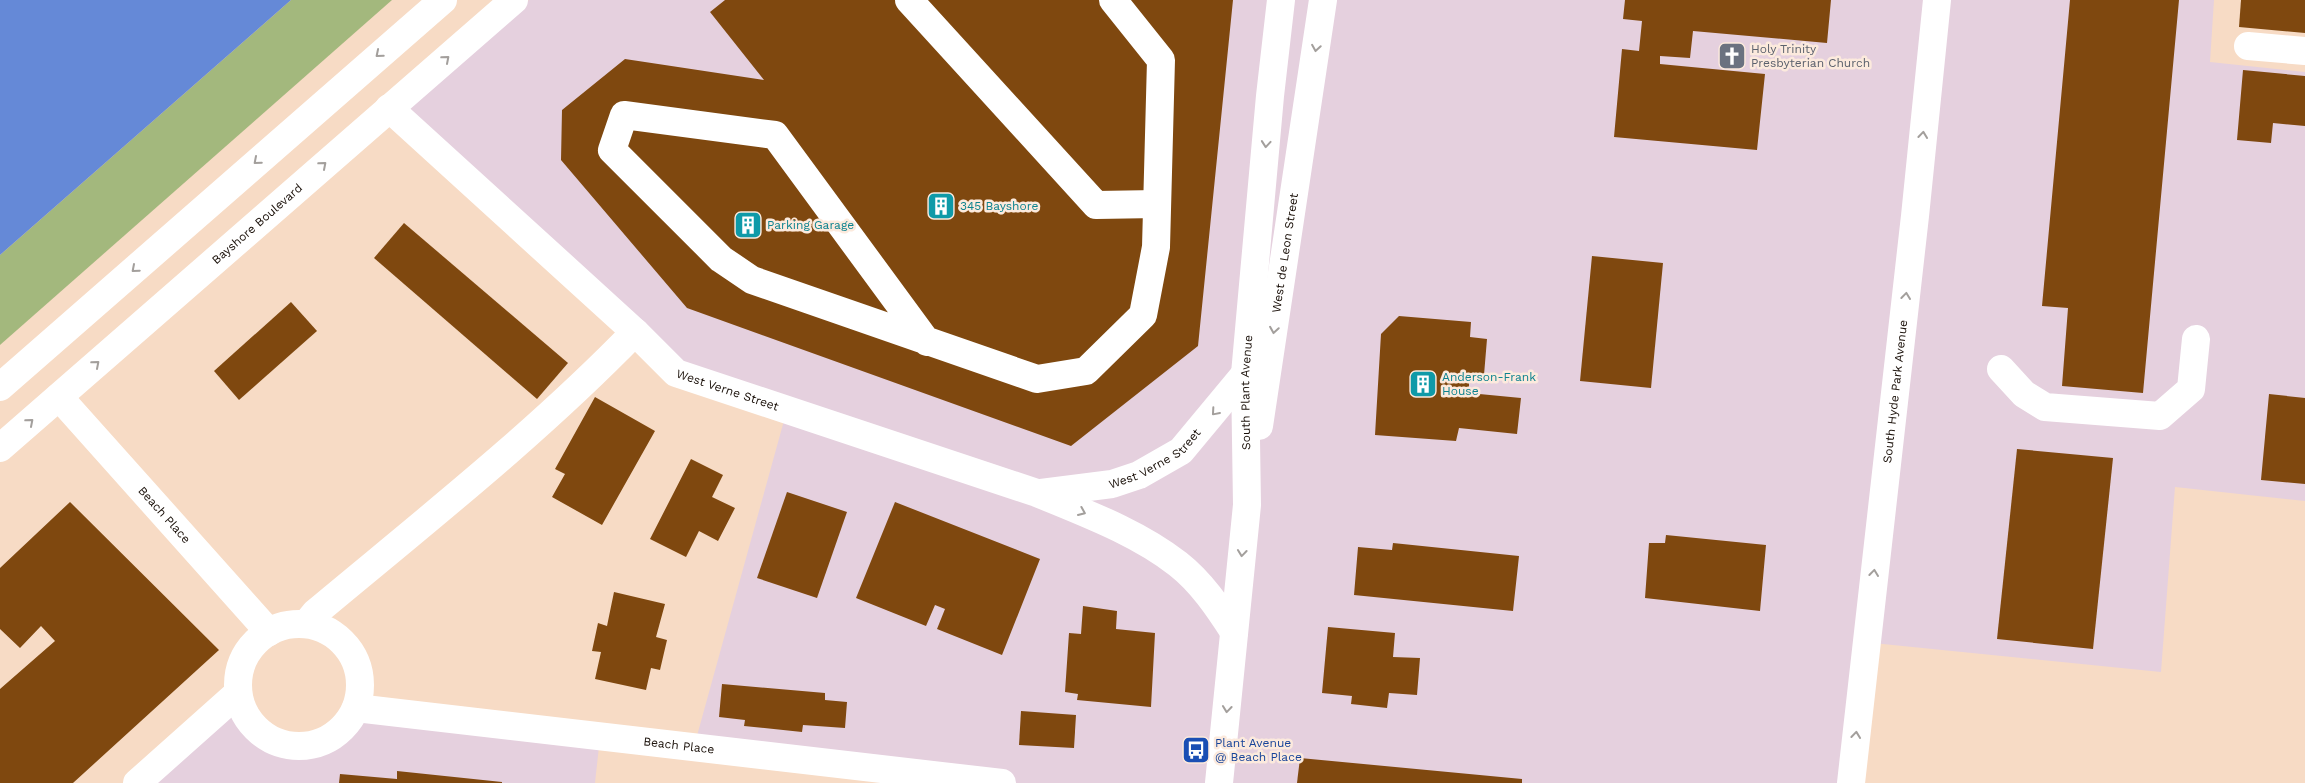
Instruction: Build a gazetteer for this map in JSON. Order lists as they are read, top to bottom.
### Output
{
  "streets": {
    "street": [
      "Bayshore Boulevard",
      "West de Leon Street",
      "West Verne Street",
      "South Plant Avenue",
      "South Hyde Park Avenue",
      "Beach Place"
    ]
  },
  "crossings": [
    ["Bayshore Boulevard", "West Verne Street"],
    ["Bayshore Boulevard", "Beach Place"],
    ["West de Leon Street", "South Plant Avenue"],
    ["West Verne Street", "South Plant Avenue"]
  ],
  "one_way": ["West de Leon Street", "South Hyde Park Avenue"],
  "places": {
    "church": ["Holy Trinity Presbyterian Church"],
    "building": ["345 Bayshore", "Parking Garage", "Anderson-Frank House"],
    "bus stop": ["Plant Avenue @ Beach Place"]
  }
}
